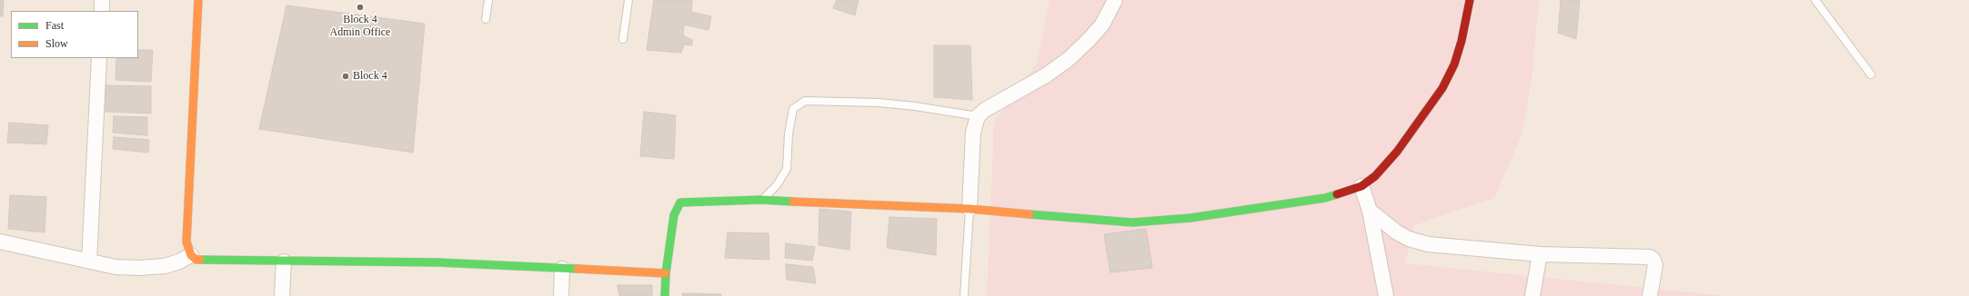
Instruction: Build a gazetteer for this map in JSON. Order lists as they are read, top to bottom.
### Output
{
  "places": ["Block 4 Admin Office", "Block 4"],
  "legend": ["Fast", "Slow"]
}
